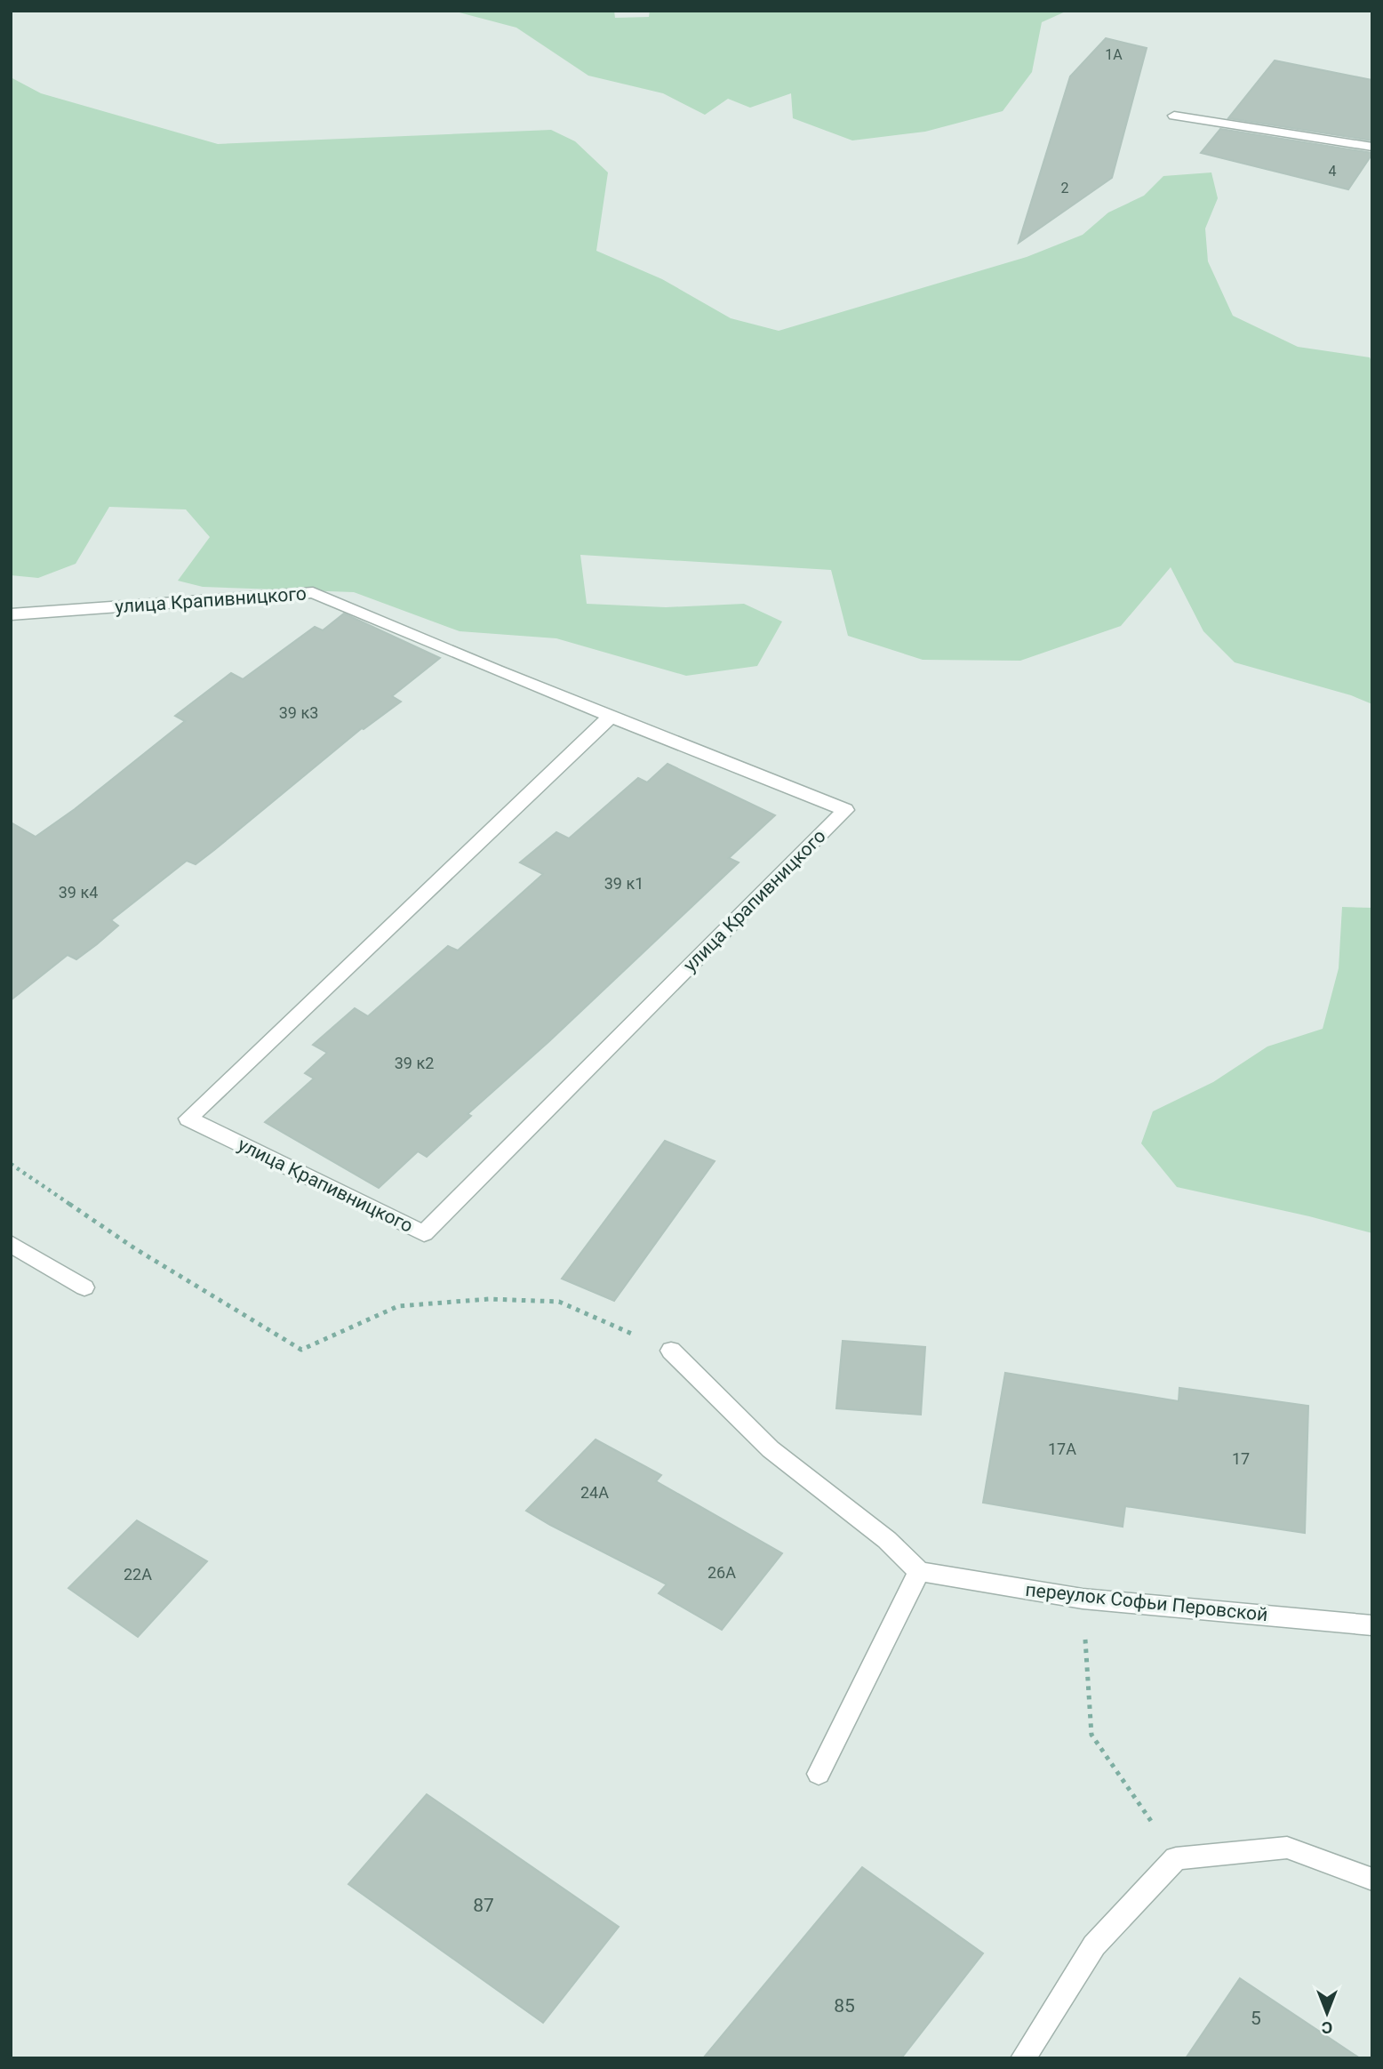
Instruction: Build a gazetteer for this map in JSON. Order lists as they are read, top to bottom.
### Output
{
  "streets": {
    "street": ["улица Крапивницкого", "переулок Софьи Перовской"]
  },
  "house_numbers": [
    "1А",
    "4",
    "2",
    "39 к3",
    "39 к1",
    "39 к4",
    "39 к2",
    "17А",
    "17",
    "24А",
    "26А",
    "22А",
    "87",
    "85",
    "5"
  ],
  "north": "bottom"
}
